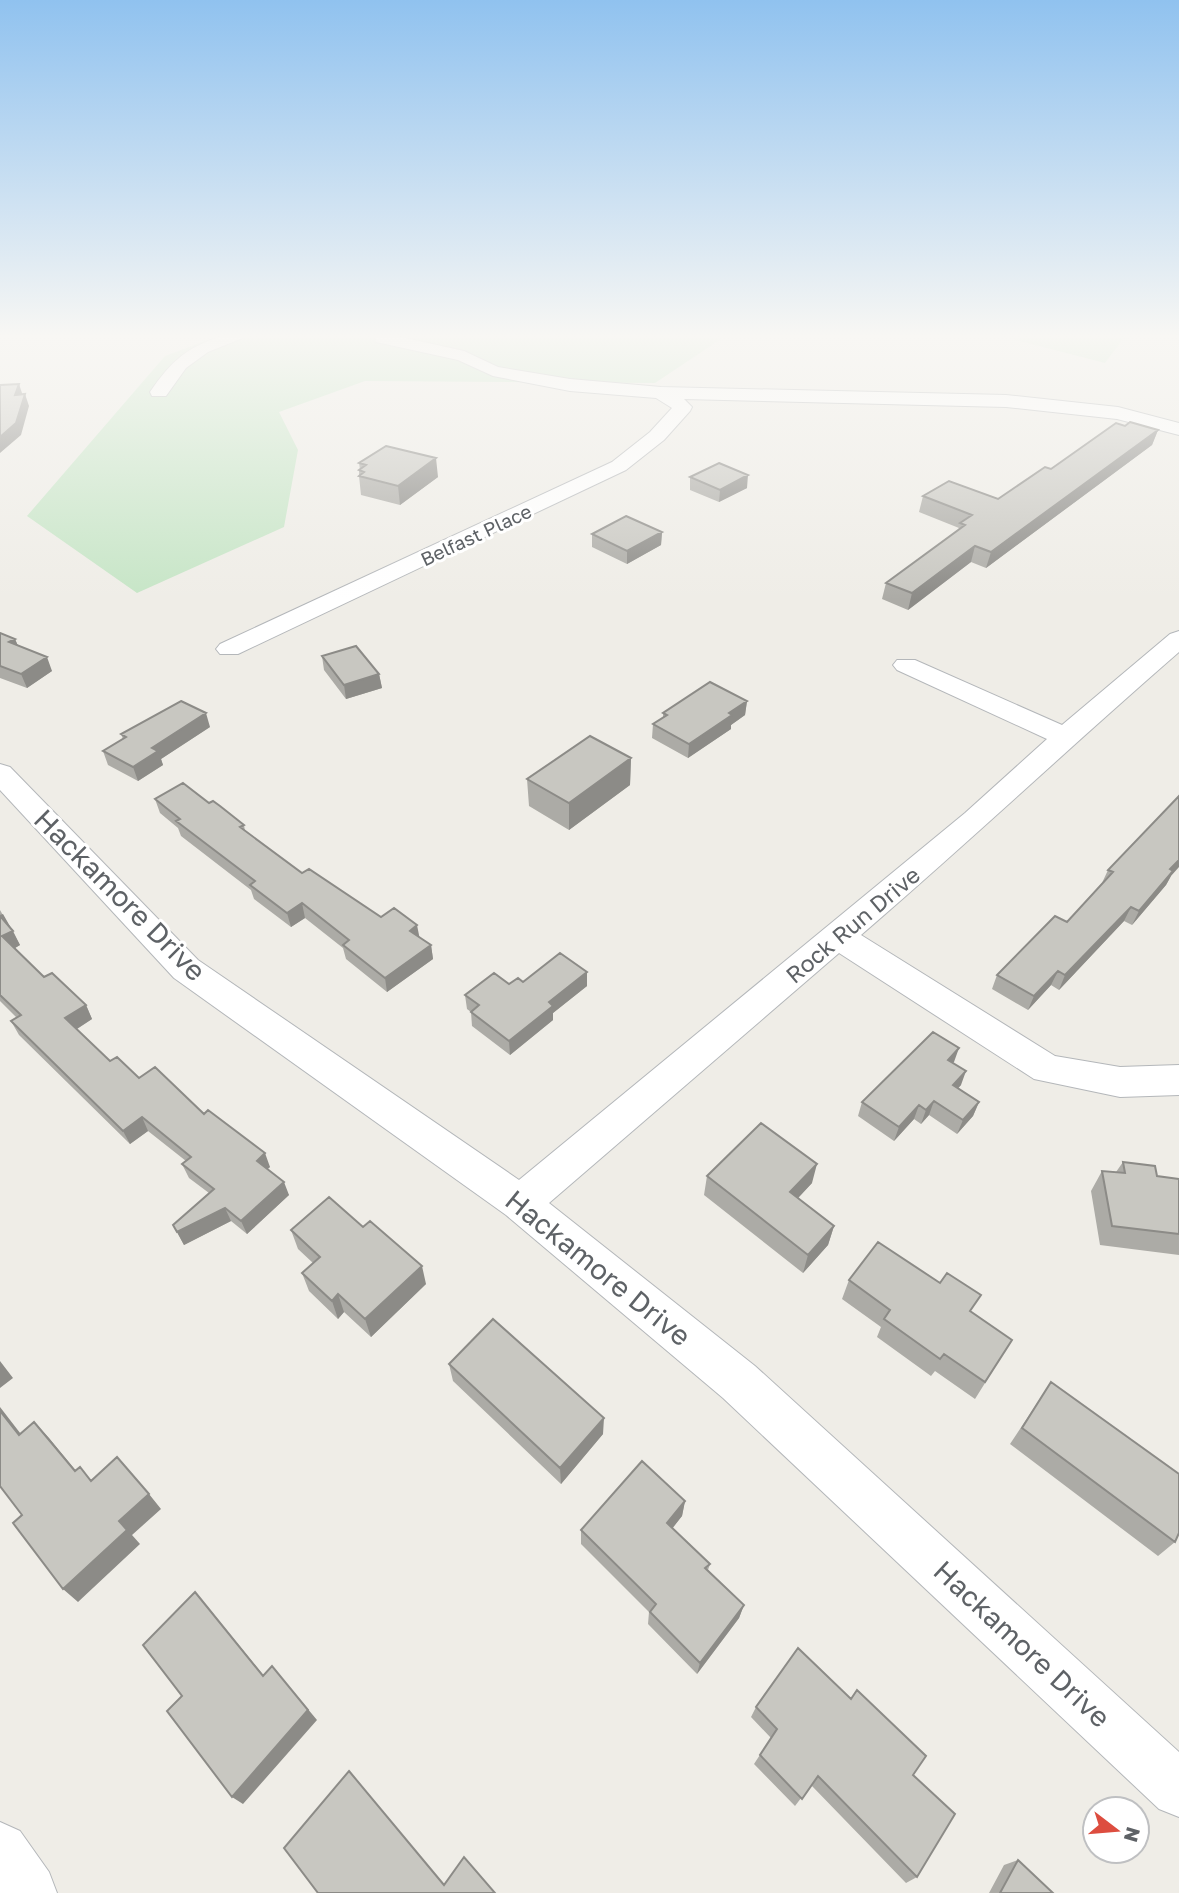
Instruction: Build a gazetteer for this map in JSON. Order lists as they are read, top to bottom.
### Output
{
  "streets": {
    "street": ["Belfast Place", "Hackamore Drive", "Rock Run Drive"]
  },
  "crossings": [
    ["Hackamore Drive", "Rock Run Drive"]
  ],
  "north": "right"
}
